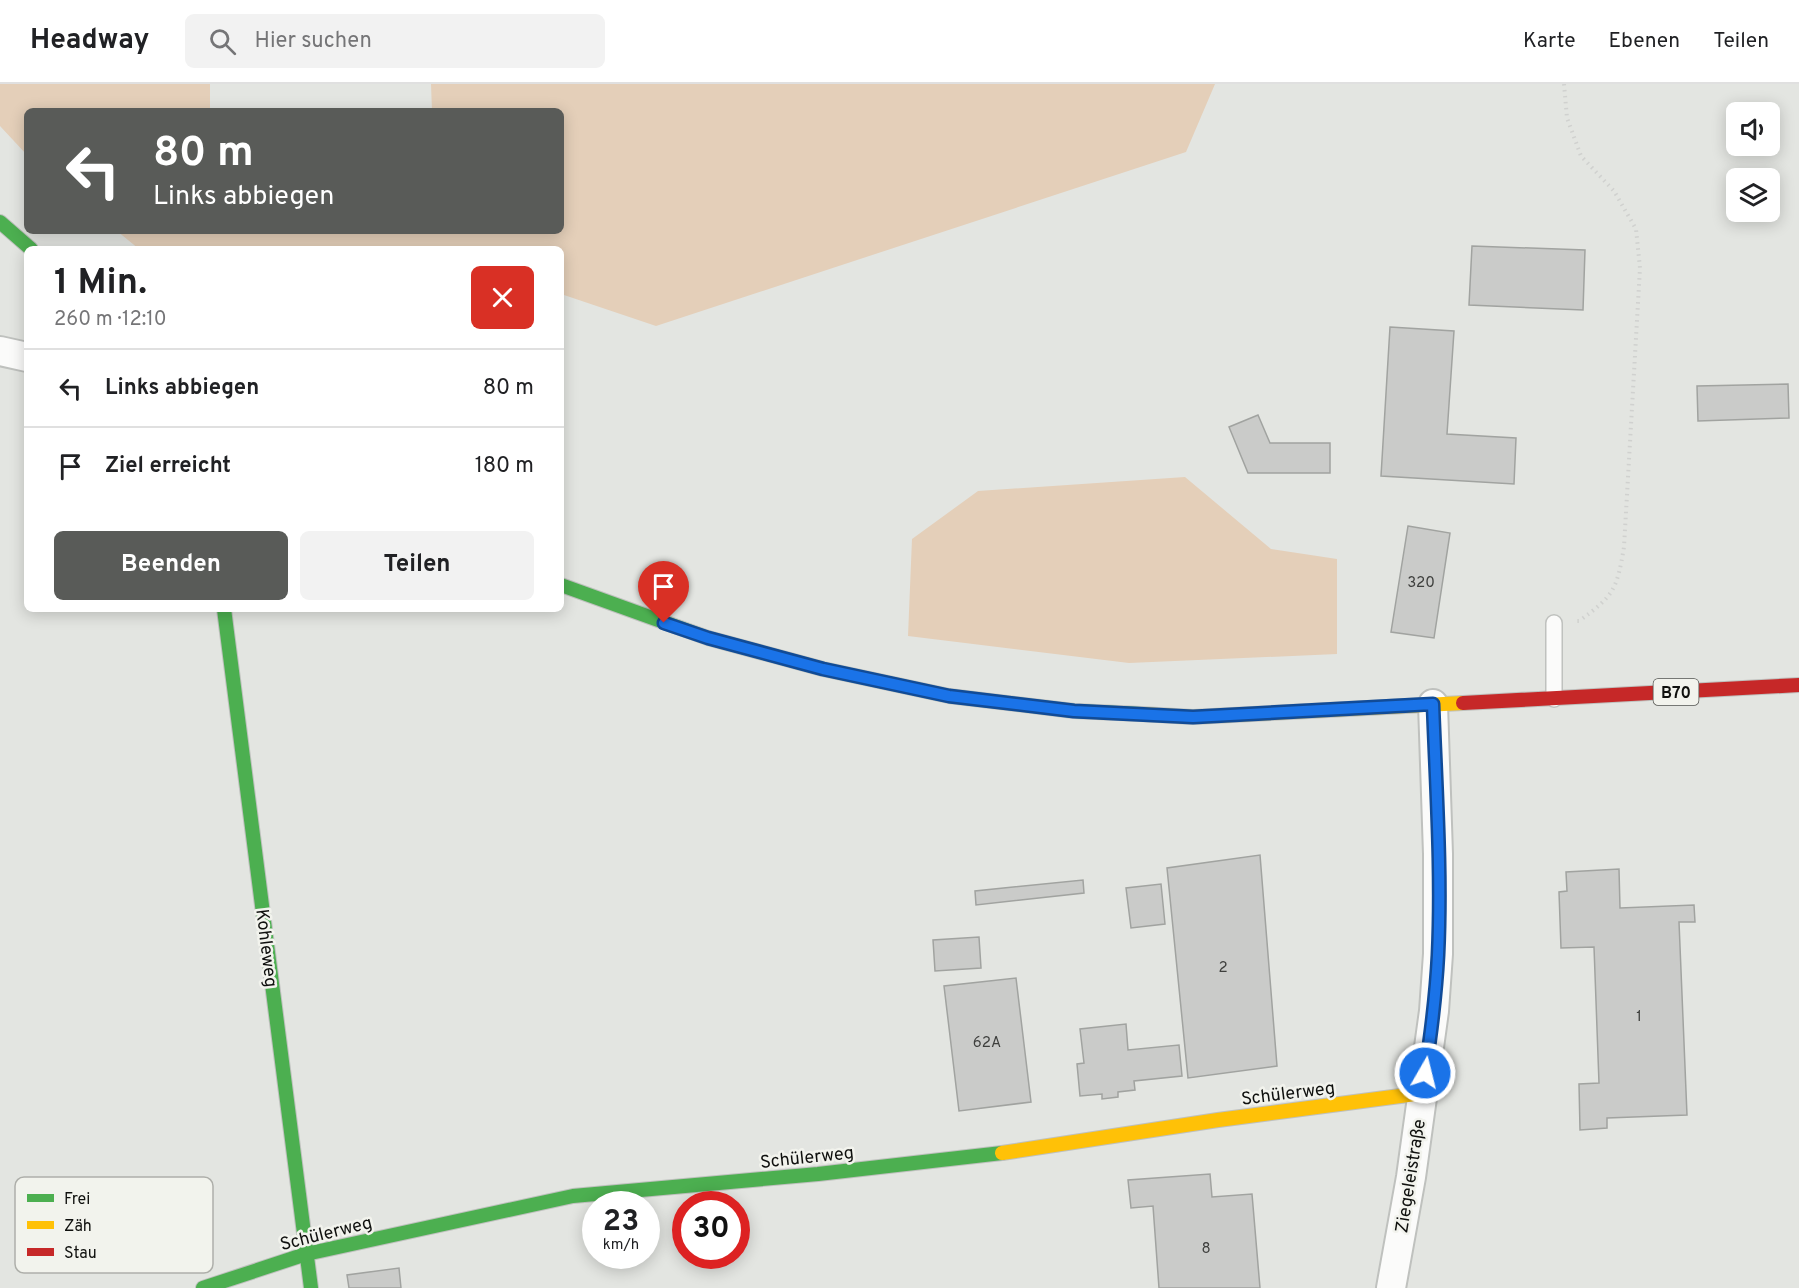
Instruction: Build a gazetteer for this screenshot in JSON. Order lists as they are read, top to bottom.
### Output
{
  "streets": {
    "street": [
      "B70",
      "Kohleweg",
      "Schülerweg",
      "Ziegeleistraße"
    ]
  },
  "crossings": [
    ["B70", "Ziegeleistraße"],
    ["Kohleweg", "Schülerweg"],
    ["Schülerweg", "Ziegeleistraße"]
  ],
  "house_numbers": [
    "320",
    "2",
    "1",
    "62A",
    "8"
  ],
  "legend": ["Frei", "Zäh", "Stau"],
  "page": {
    "header": "Headway",
    "search": "Hier suchen",
    "nav": ["Karte", "Ebenen", "Teilen"],
    "turn": ["80 m", "Links abbiegen"],
    "heading": ["1 Min.", "260 m · 12:10"],
    "list": [
      {
        "name": "Links abbiegen",
        "value": "80 m"
      },
      {
        "name": "Ziel erreicht",
        "value": "180 m"
      }
    ],
    "buttons": ["Beenden", "Teilen"],
    "speed": "23 km/h",
    "limit": "30"
  }
}
